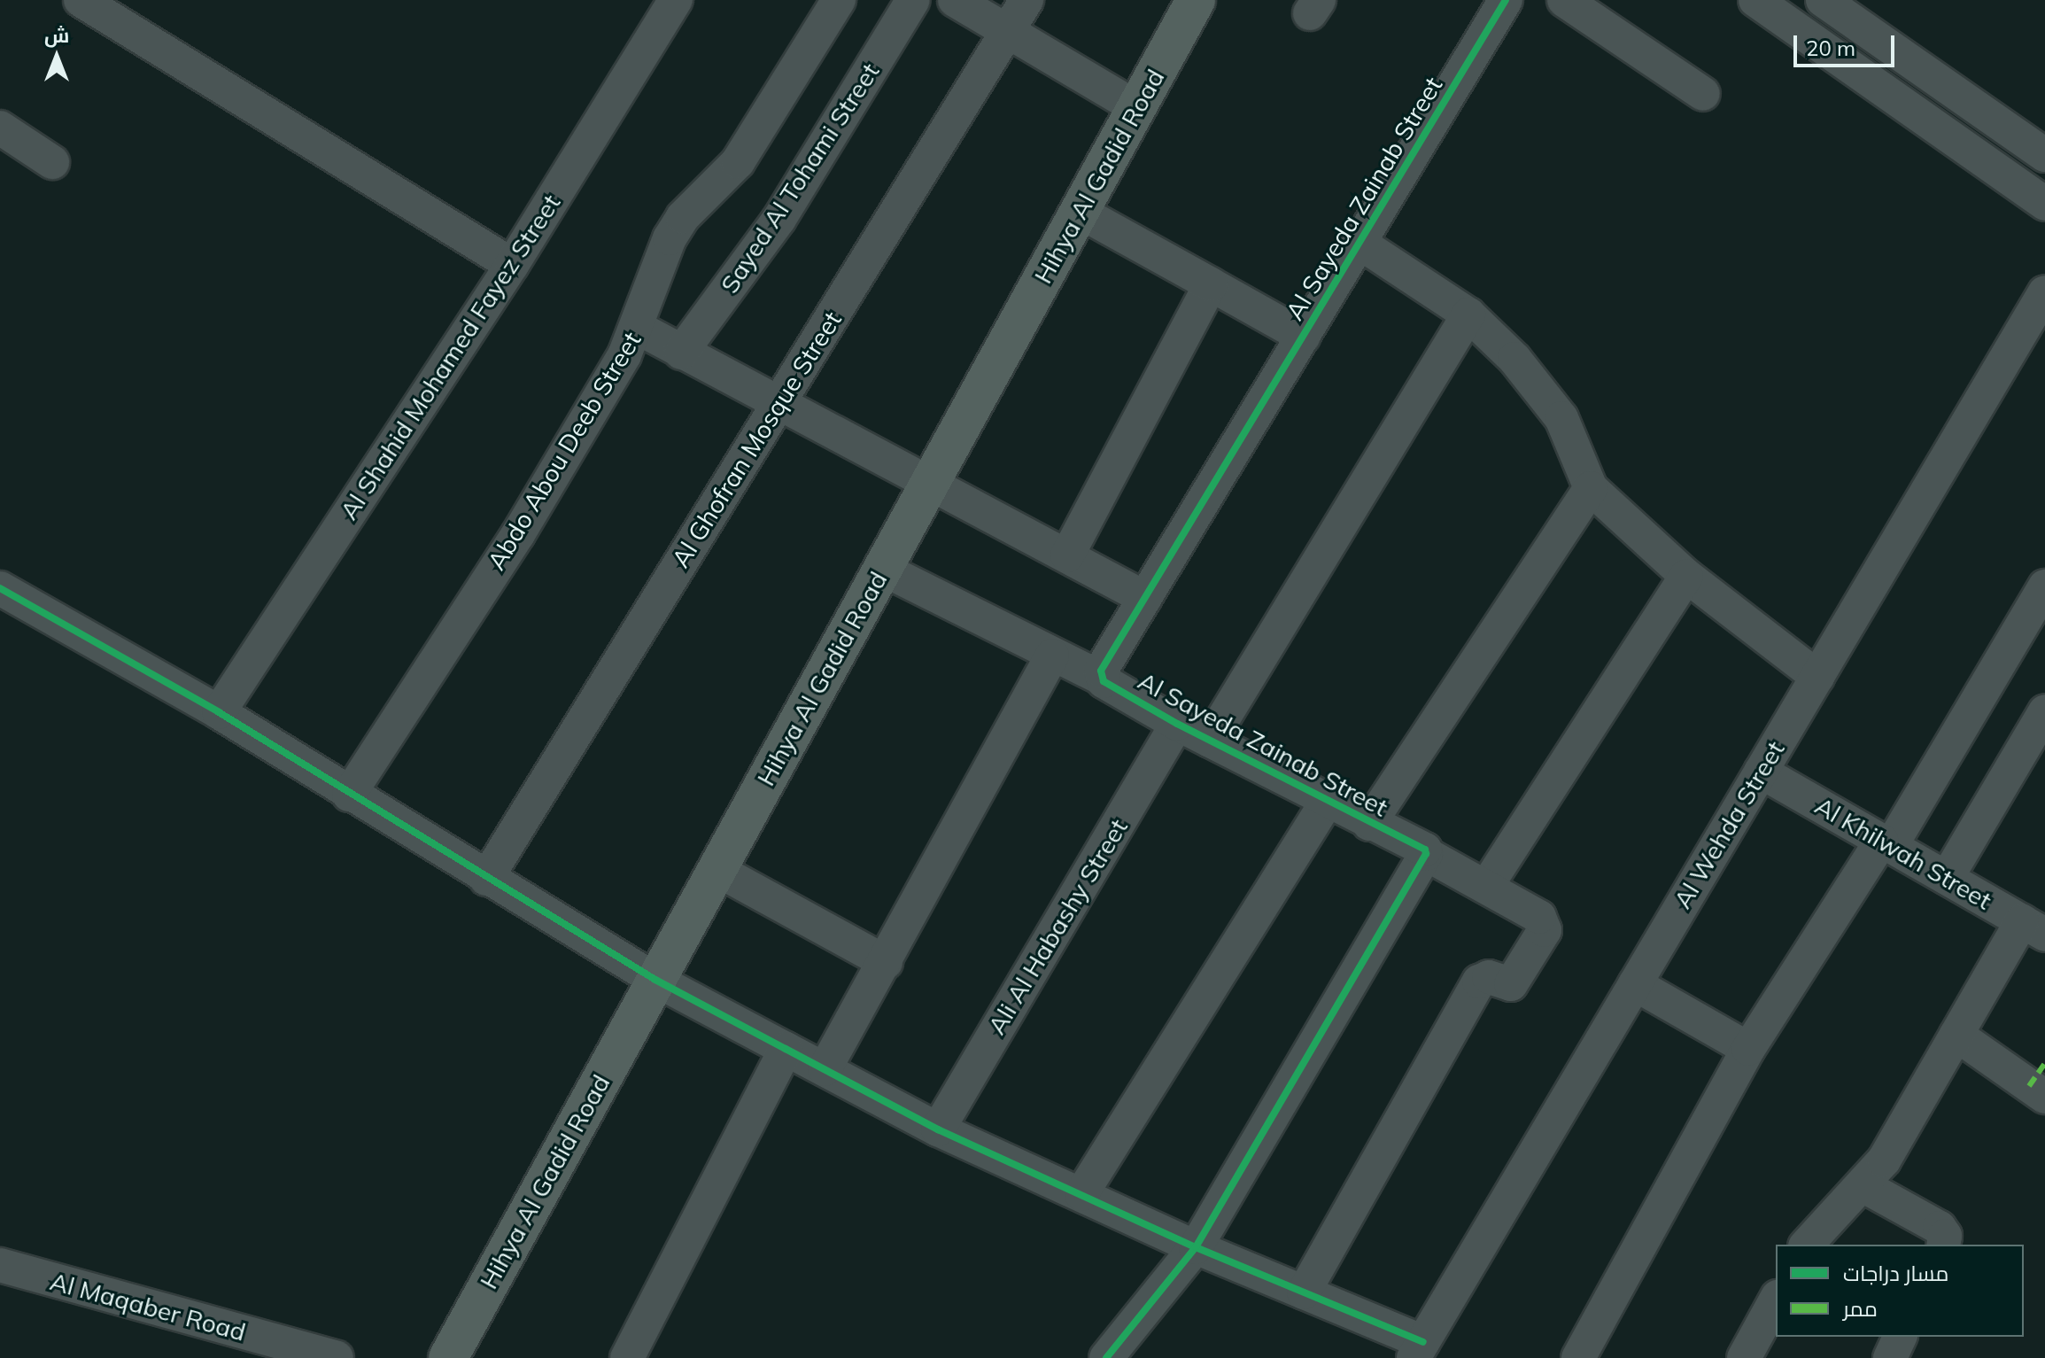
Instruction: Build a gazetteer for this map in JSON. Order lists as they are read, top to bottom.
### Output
{
  "streets": {
    "main road": ["Hihya Al Gadid Road"],
    "street": [
      "Sayed Al Tohami Street",
      "Al Sayeda Zainab Street",
      "Al Shahid Mohamed Fayez Street",
      "Al Ghofran Mosque Street",
      "Abdo Abou Deeb Street",
      "Al Wehda Street",
      "Al Khilwah Street",
      "Ali Al Habashy Street",
      "Al Maqaber Road"
    ]
  },
  "crossings": [
    ["Al Sayeda Zainab Street", "Ali Al Habashy Street"],
    ["Al Wehda Street", "Al Khilwah Street"]
  ],
  "legend": ["مسار دراجات", "ممر"],
  "scale_bar": "20 m",
  "north": "top"
}
